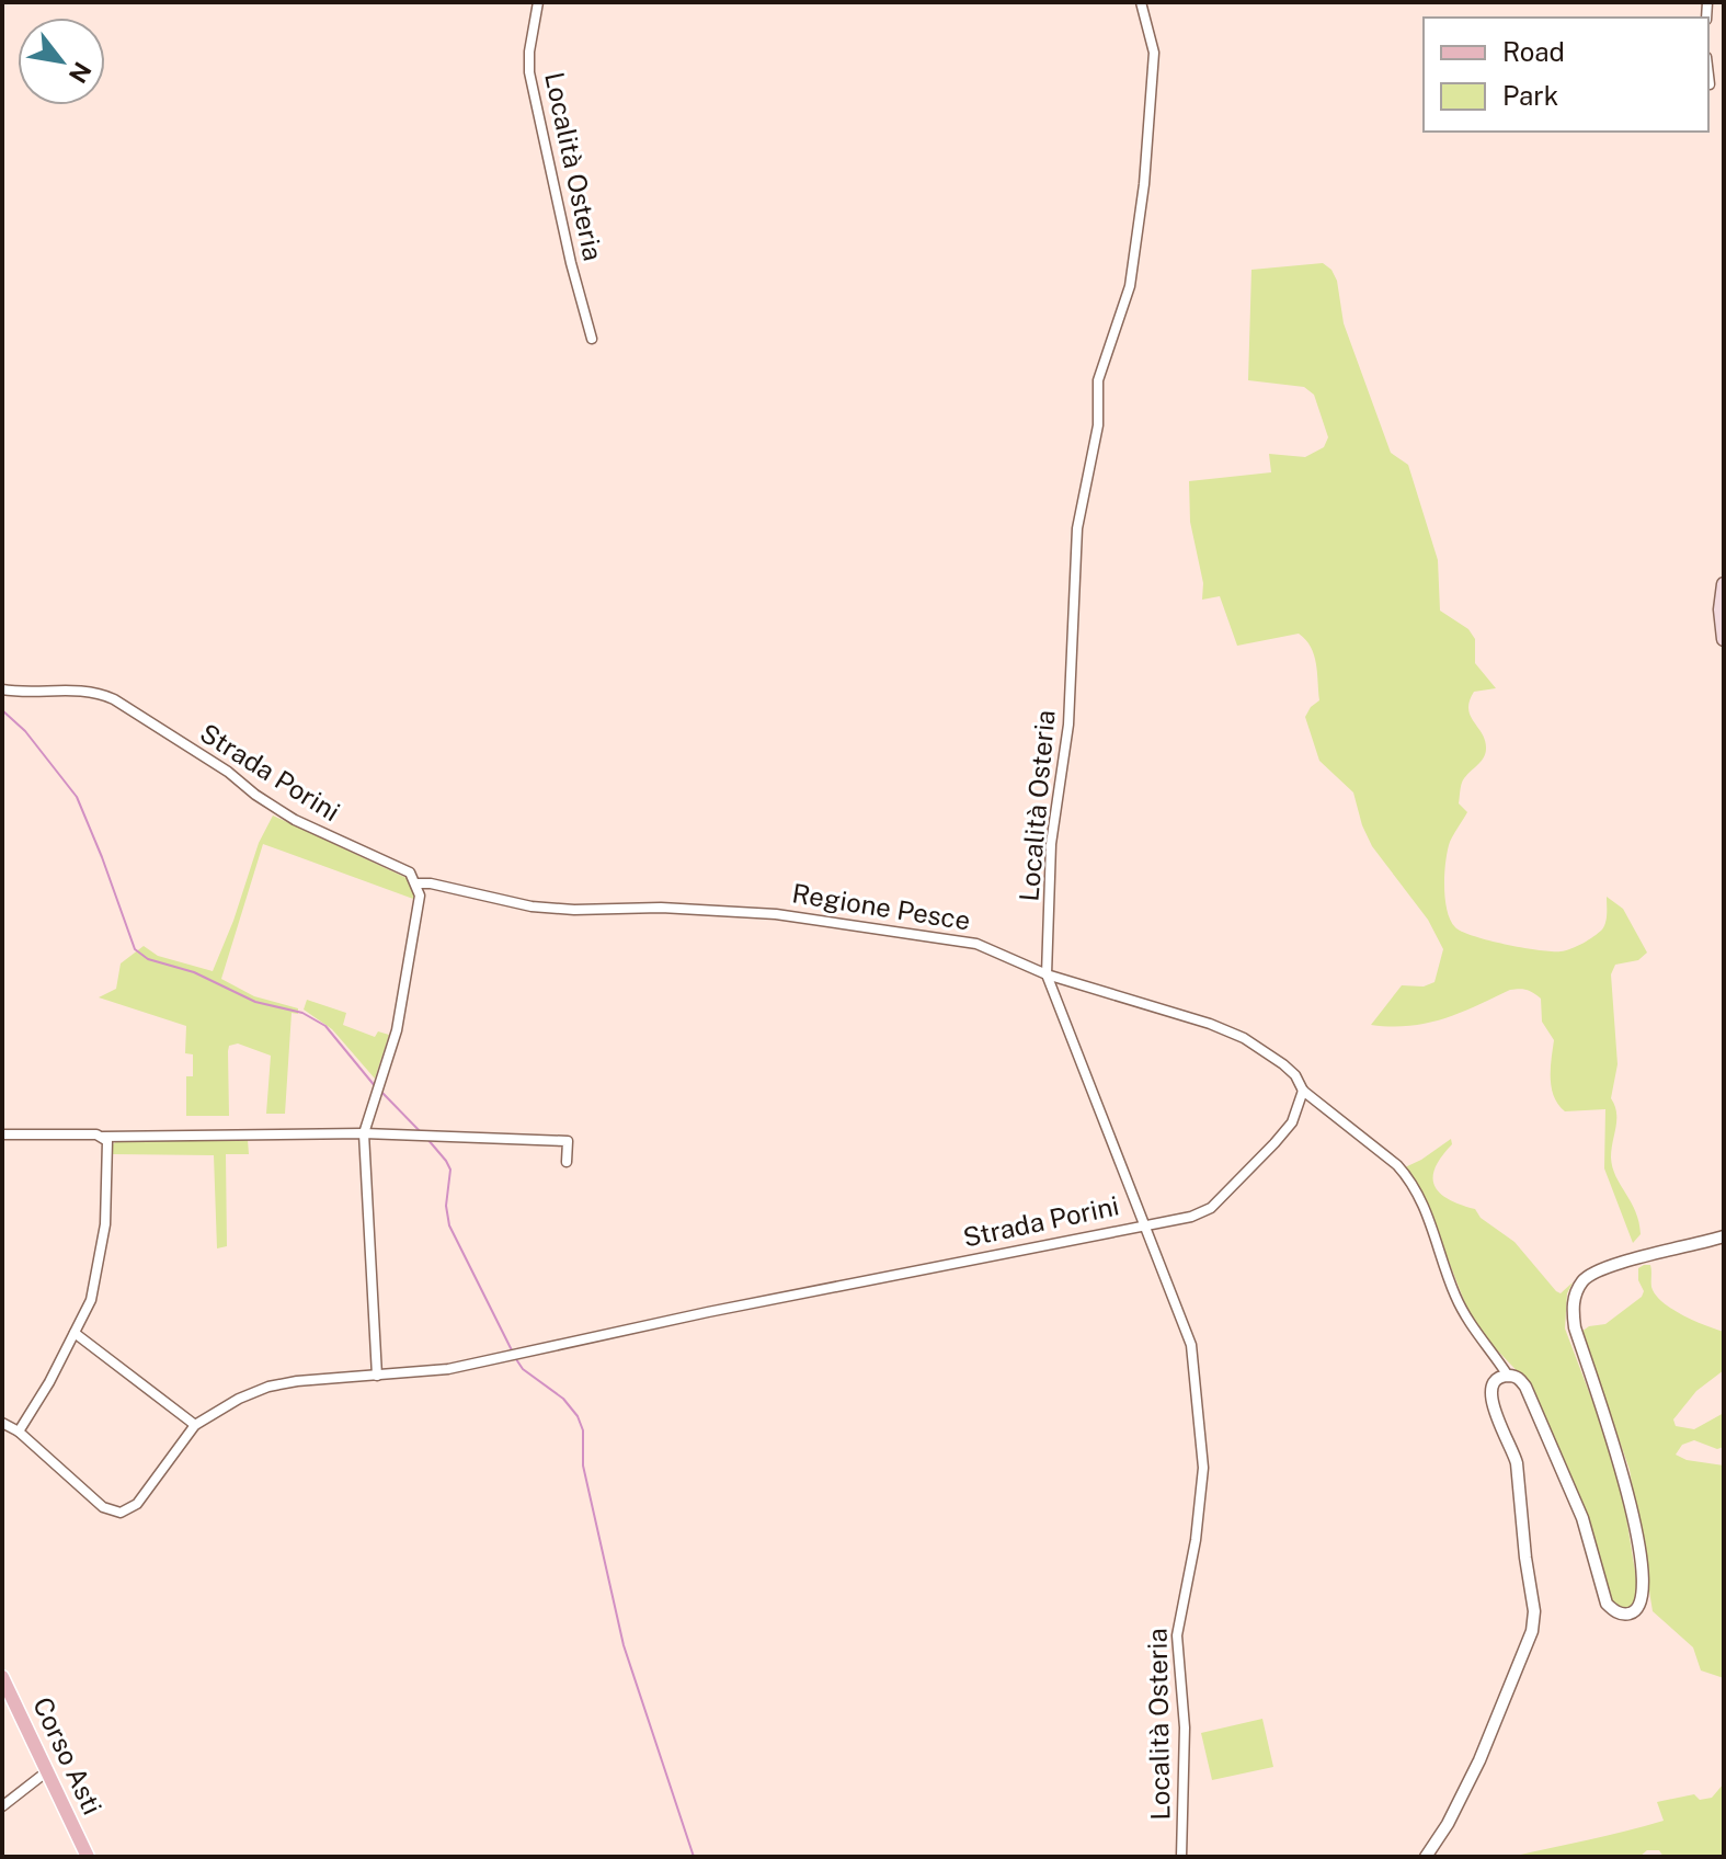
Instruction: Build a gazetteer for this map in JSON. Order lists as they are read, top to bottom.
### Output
{
  "streets": {
    "main road": ["Corso Asti"],
    "street": ["Località Osteria", "Strada Porini", "Regione Pesce"]
  },
  "crossings": [
    ["Località Osteria", "Strada Porini"],
    ["Località Osteria", "Regione Pesce"],
    ["Strada Porini", "Regione Pesce"]
  ],
  "legend": ["Road", "Park"],
  "north": "bottom right"
}
